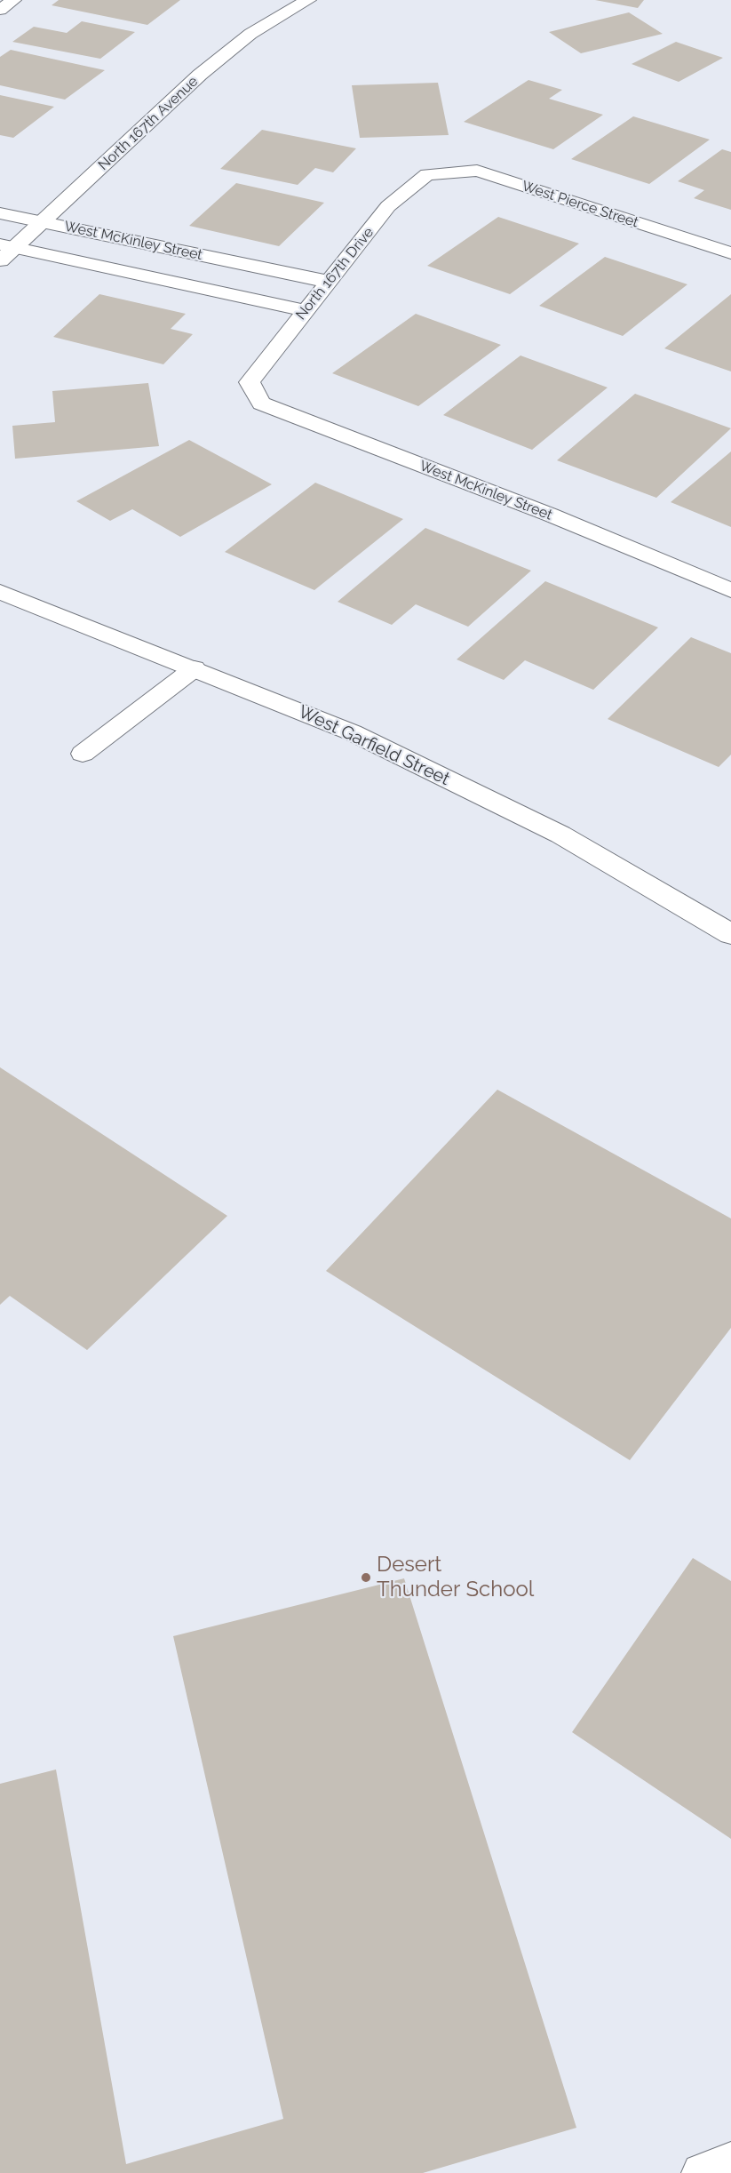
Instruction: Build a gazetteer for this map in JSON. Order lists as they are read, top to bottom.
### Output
{
  "streets": {
    "street": [
      "North 167th Avenue",
      "West Pierce Street",
      "West McKinley Street",
      "North 167th Drive",
      "West Garfield Street"
    ]
  },
  "crossings": [
    ["North 167th Avenue", "West McKinley Street"],
    ["West Pierce Street", "North 167th Drive"],
    ["West McKinley Street", "North 167th Drive"]
  ],
  "places": ["Desert Thunder School"]
}
